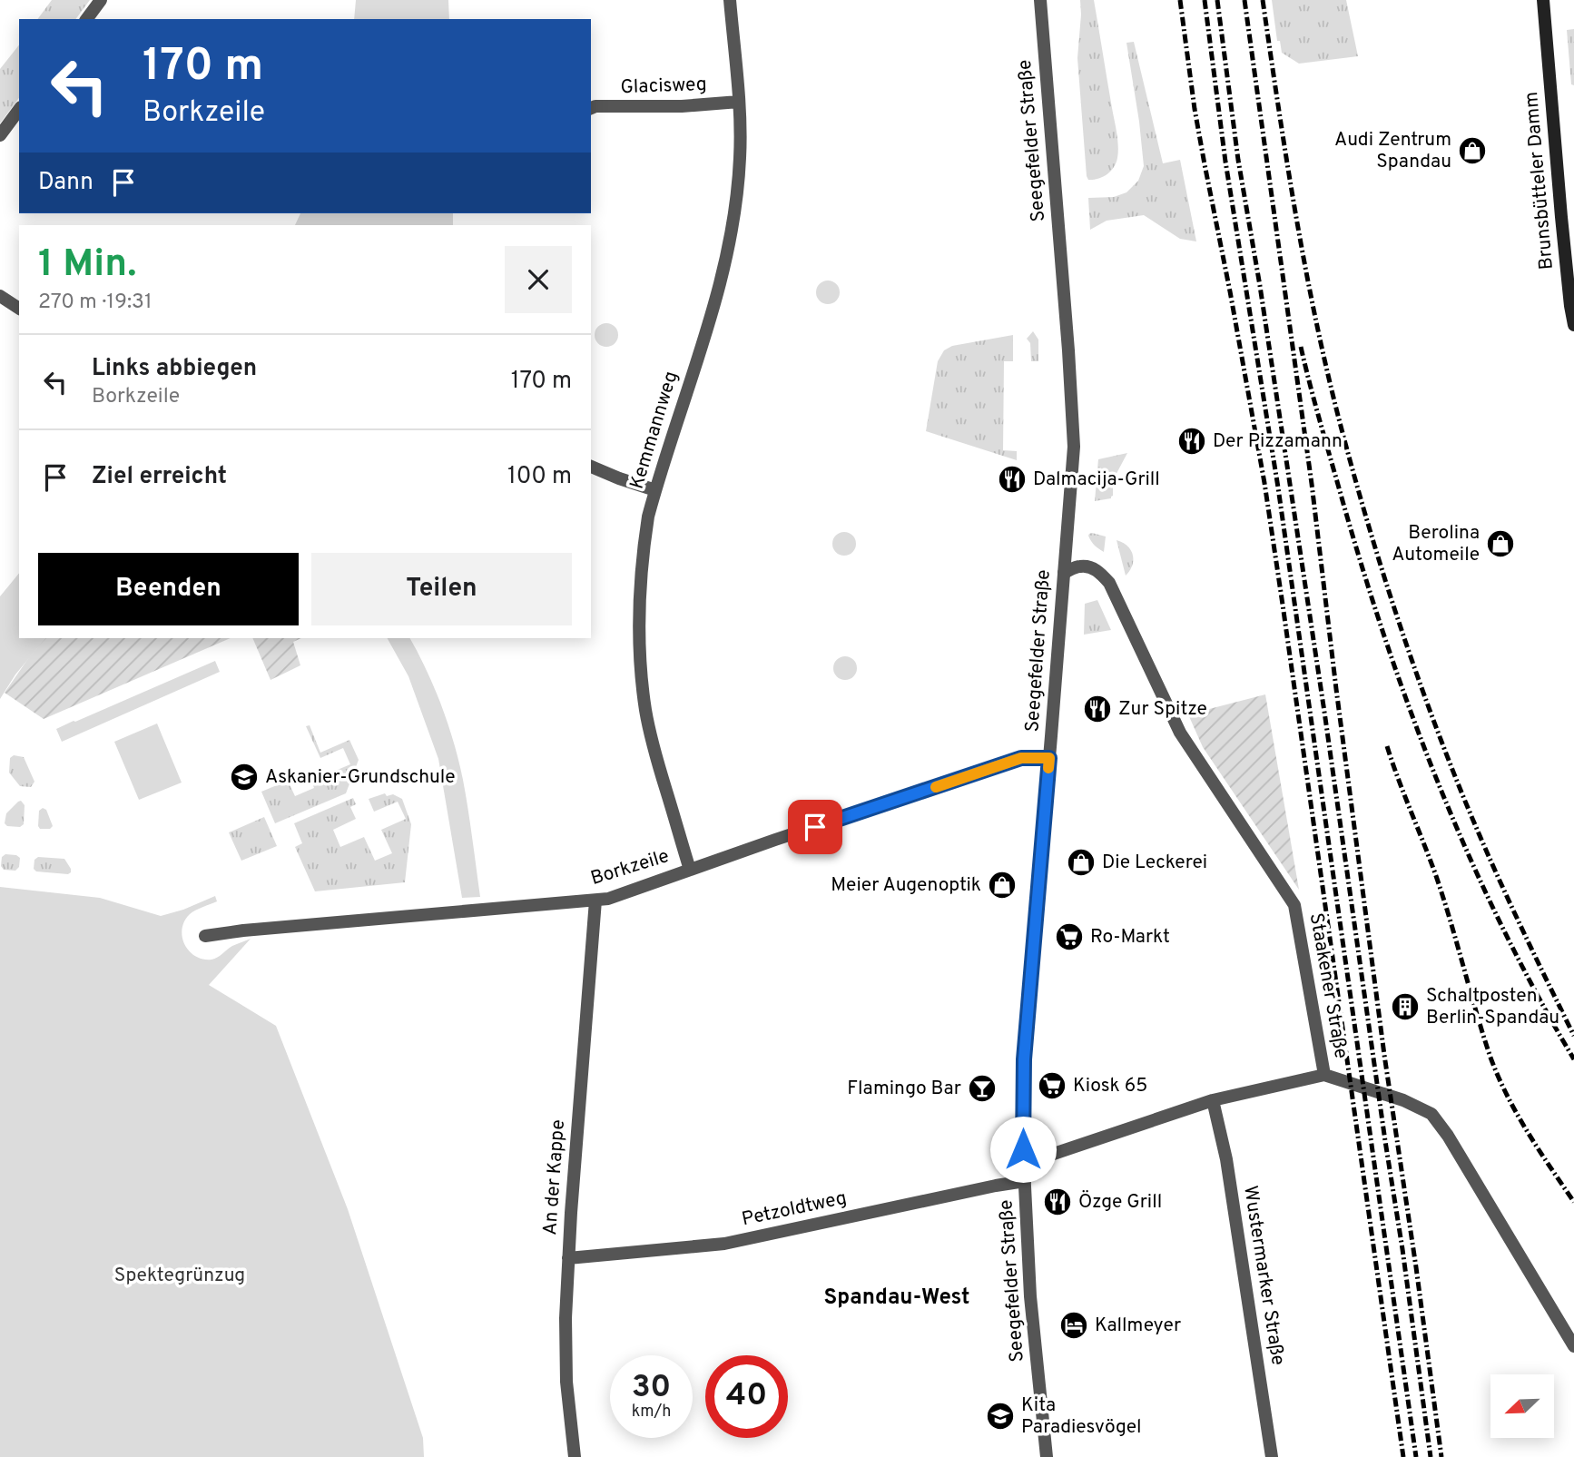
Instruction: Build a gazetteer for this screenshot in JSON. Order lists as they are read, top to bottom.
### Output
{
  "streets": {
    "main road": ["Brunsbütteler Damm"],
    "street": [
      "Glacisweg",
      "Seegefelder Straße",
      "Kemmannweg",
      "Borkzeile",
      "Staakener Straße",
      "An der Kappe",
      "Petzoldtweg",
      "Wustermarker Straße"
    ]
  },
  "crossings": [
    ["Glacisweg", "Kemmannweg"],
    ["Seegefelder Straße", "Borkzeile"],
    ["Seegefelder Straße", "Staakener Straße"],
    ["Seegefelder Straße", "Petzoldtweg"],
    ["Kemmannweg", "Borkzeile"],
    ["Borkzeile", "An der Kappe"],
    ["An der Kappe", "Petzoldtweg"]
  ],
  "districts": ["Spandau-West"],
  "parks": ["Spektegrünzug"],
  "places": {
    "shop": [
      "Audi Zentrum Spandau",
      "Berolina Automeile",
      "Die Leckerei",
      "Meier Augenoptik"
    ],
    "restaurant": [
      "Der Pizzamann",
      "Dalmacija-Grill",
      "Zur Spitze",
      "Özge Grill"
    ],
    "school or university": ["Askanier-Grundschule", "Kita Paradiesvögel"],
    "supermarket": ["Ro-Markt", "Kiosk 65"],
    "building": ["Schaltposten Berlin-Spandau"],
    "bar": ["Flamingo Bar"],
    "hotel": ["Kallmeyer"]
  },
  "north": "bottom left",
  "page": {
    "turn": ["170 m", "Borkzeile"],
    "then": "Dann",
    "heading": ["1 Min.", "270 m · 19:31"],
    "list": [
      {
        "name": "Links abbiegen",
        "note": "Borkzeile",
        "value": "170 m"
      },
      {
        "name": "Ziel erreicht",
        "value": "100 m"
      }
    ],
    "buttons": ["Beenden", "Teilen"],
    "speed": "30 km/h",
    "limit": "40"
  }
}
